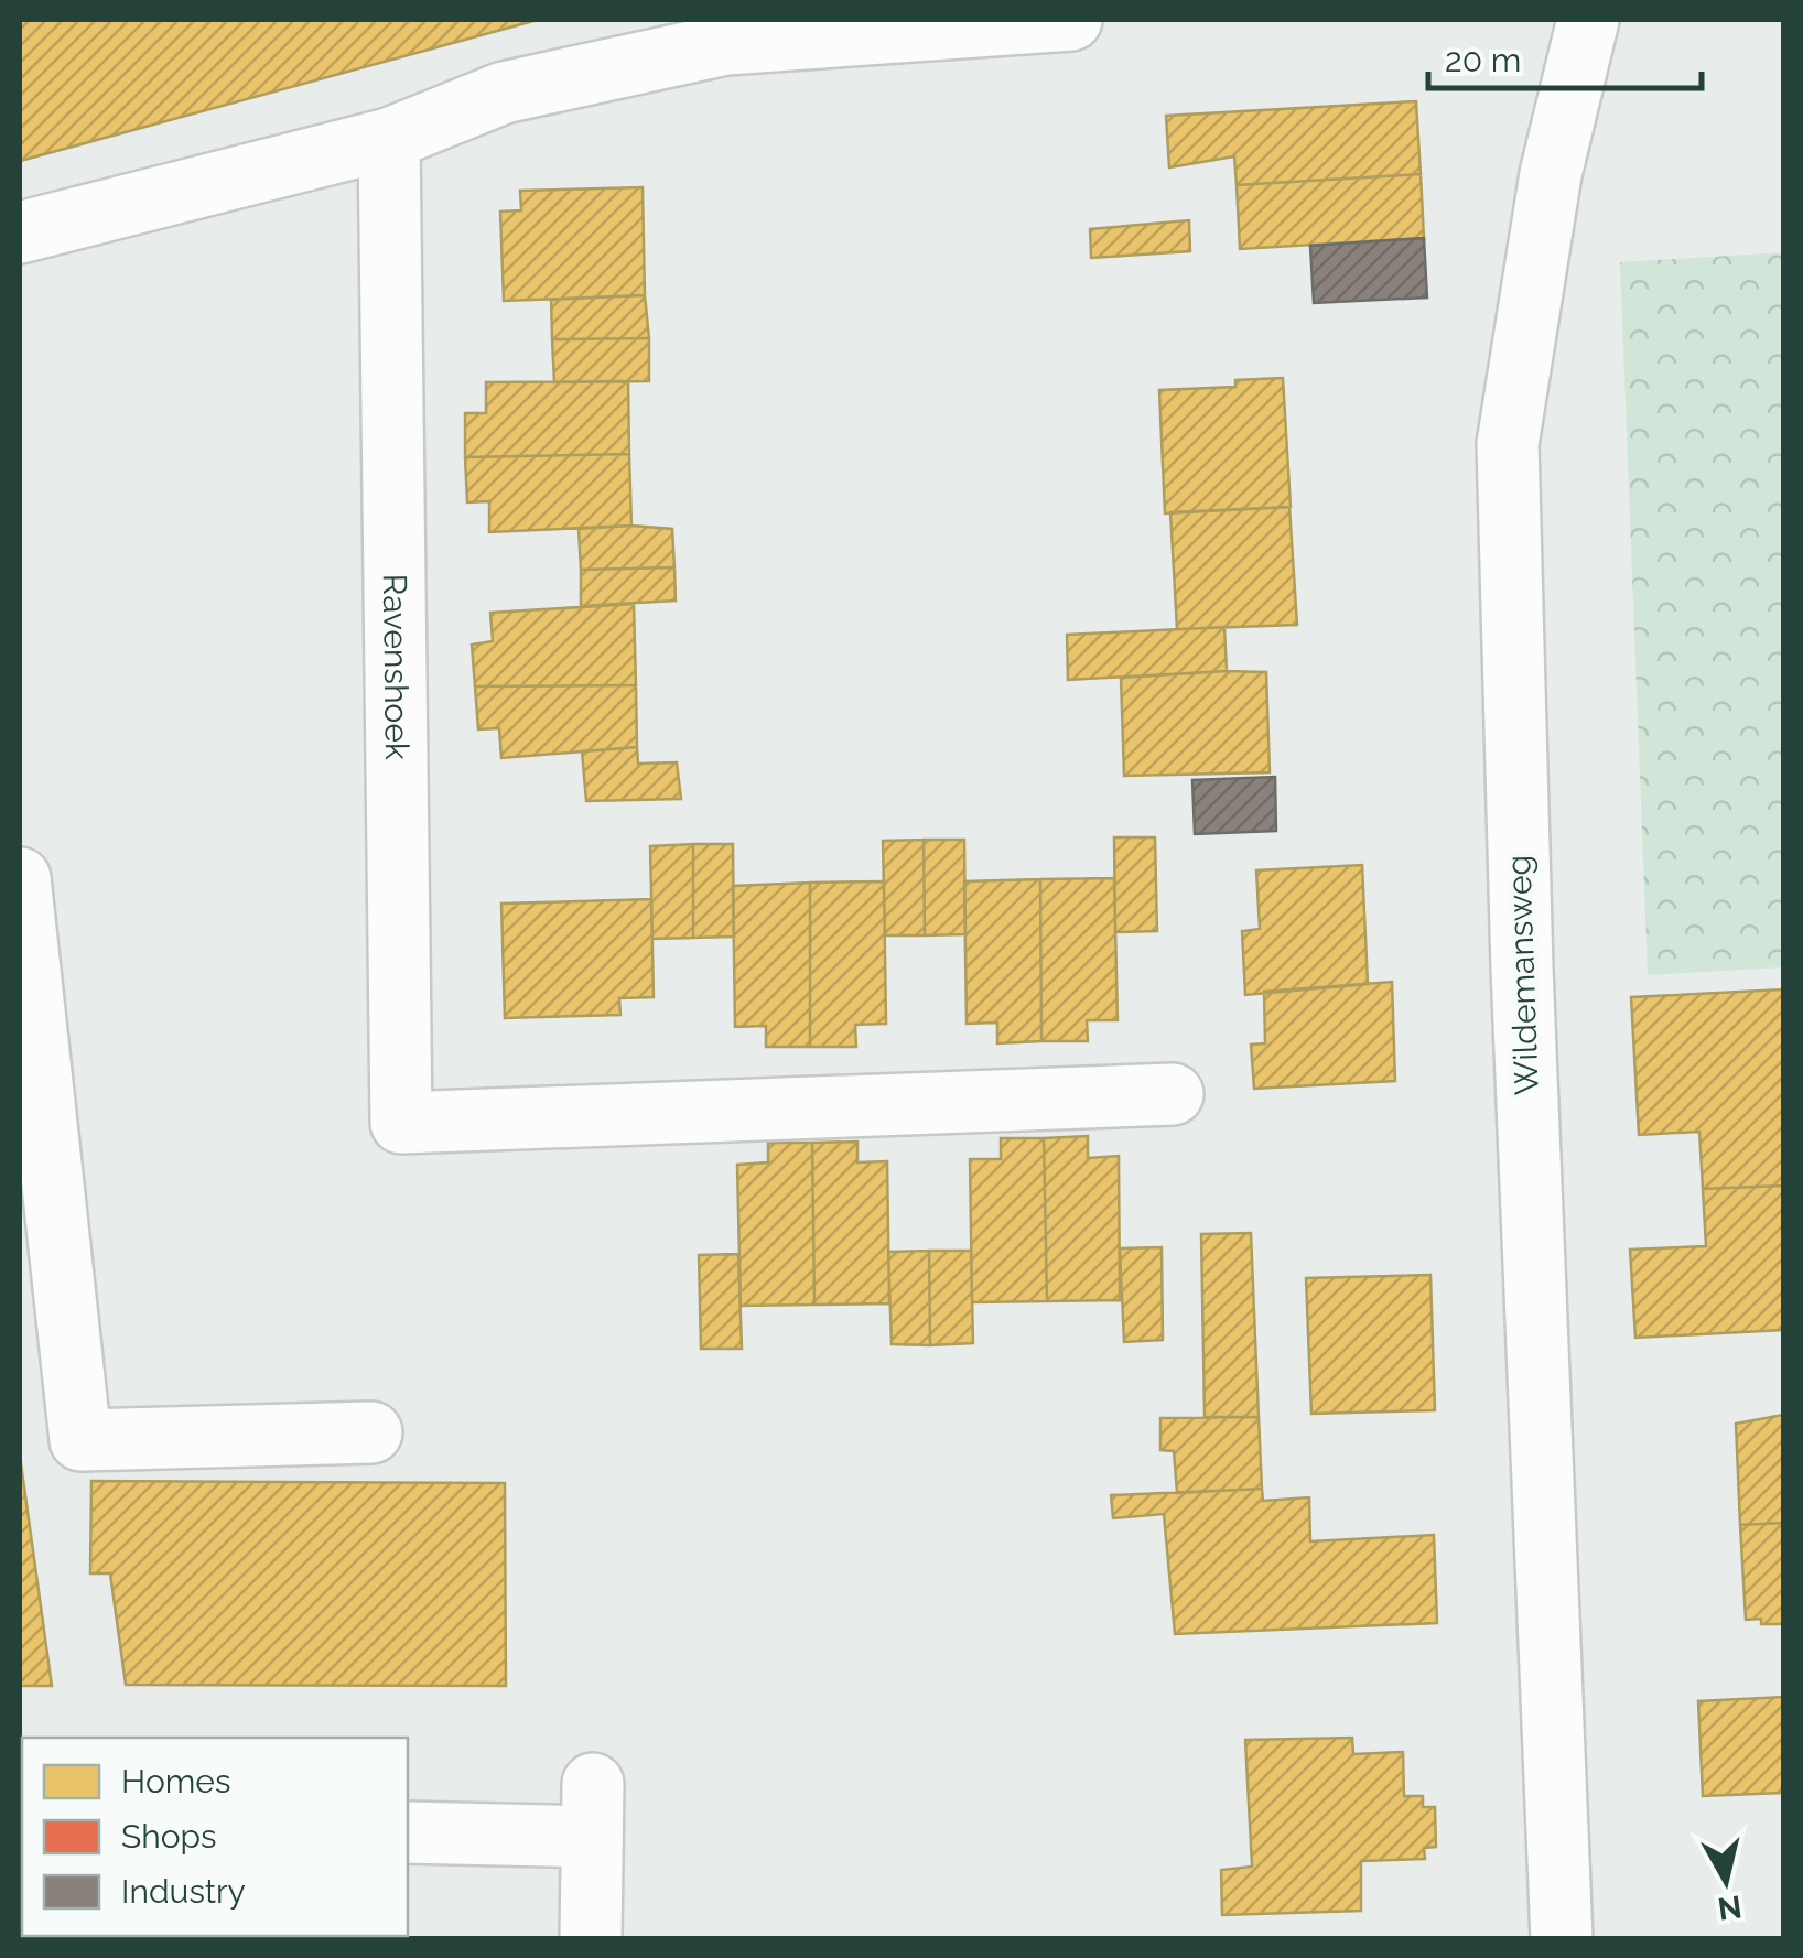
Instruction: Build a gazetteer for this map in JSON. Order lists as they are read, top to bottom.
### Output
{
  "streets": {
    "street": ["Ravenshoek", "Wildemansweg"]
  },
  "legend": ["Homes", "Shops", "Industry"],
  "scale_bar": "20 m",
  "north": "bottom"
}
